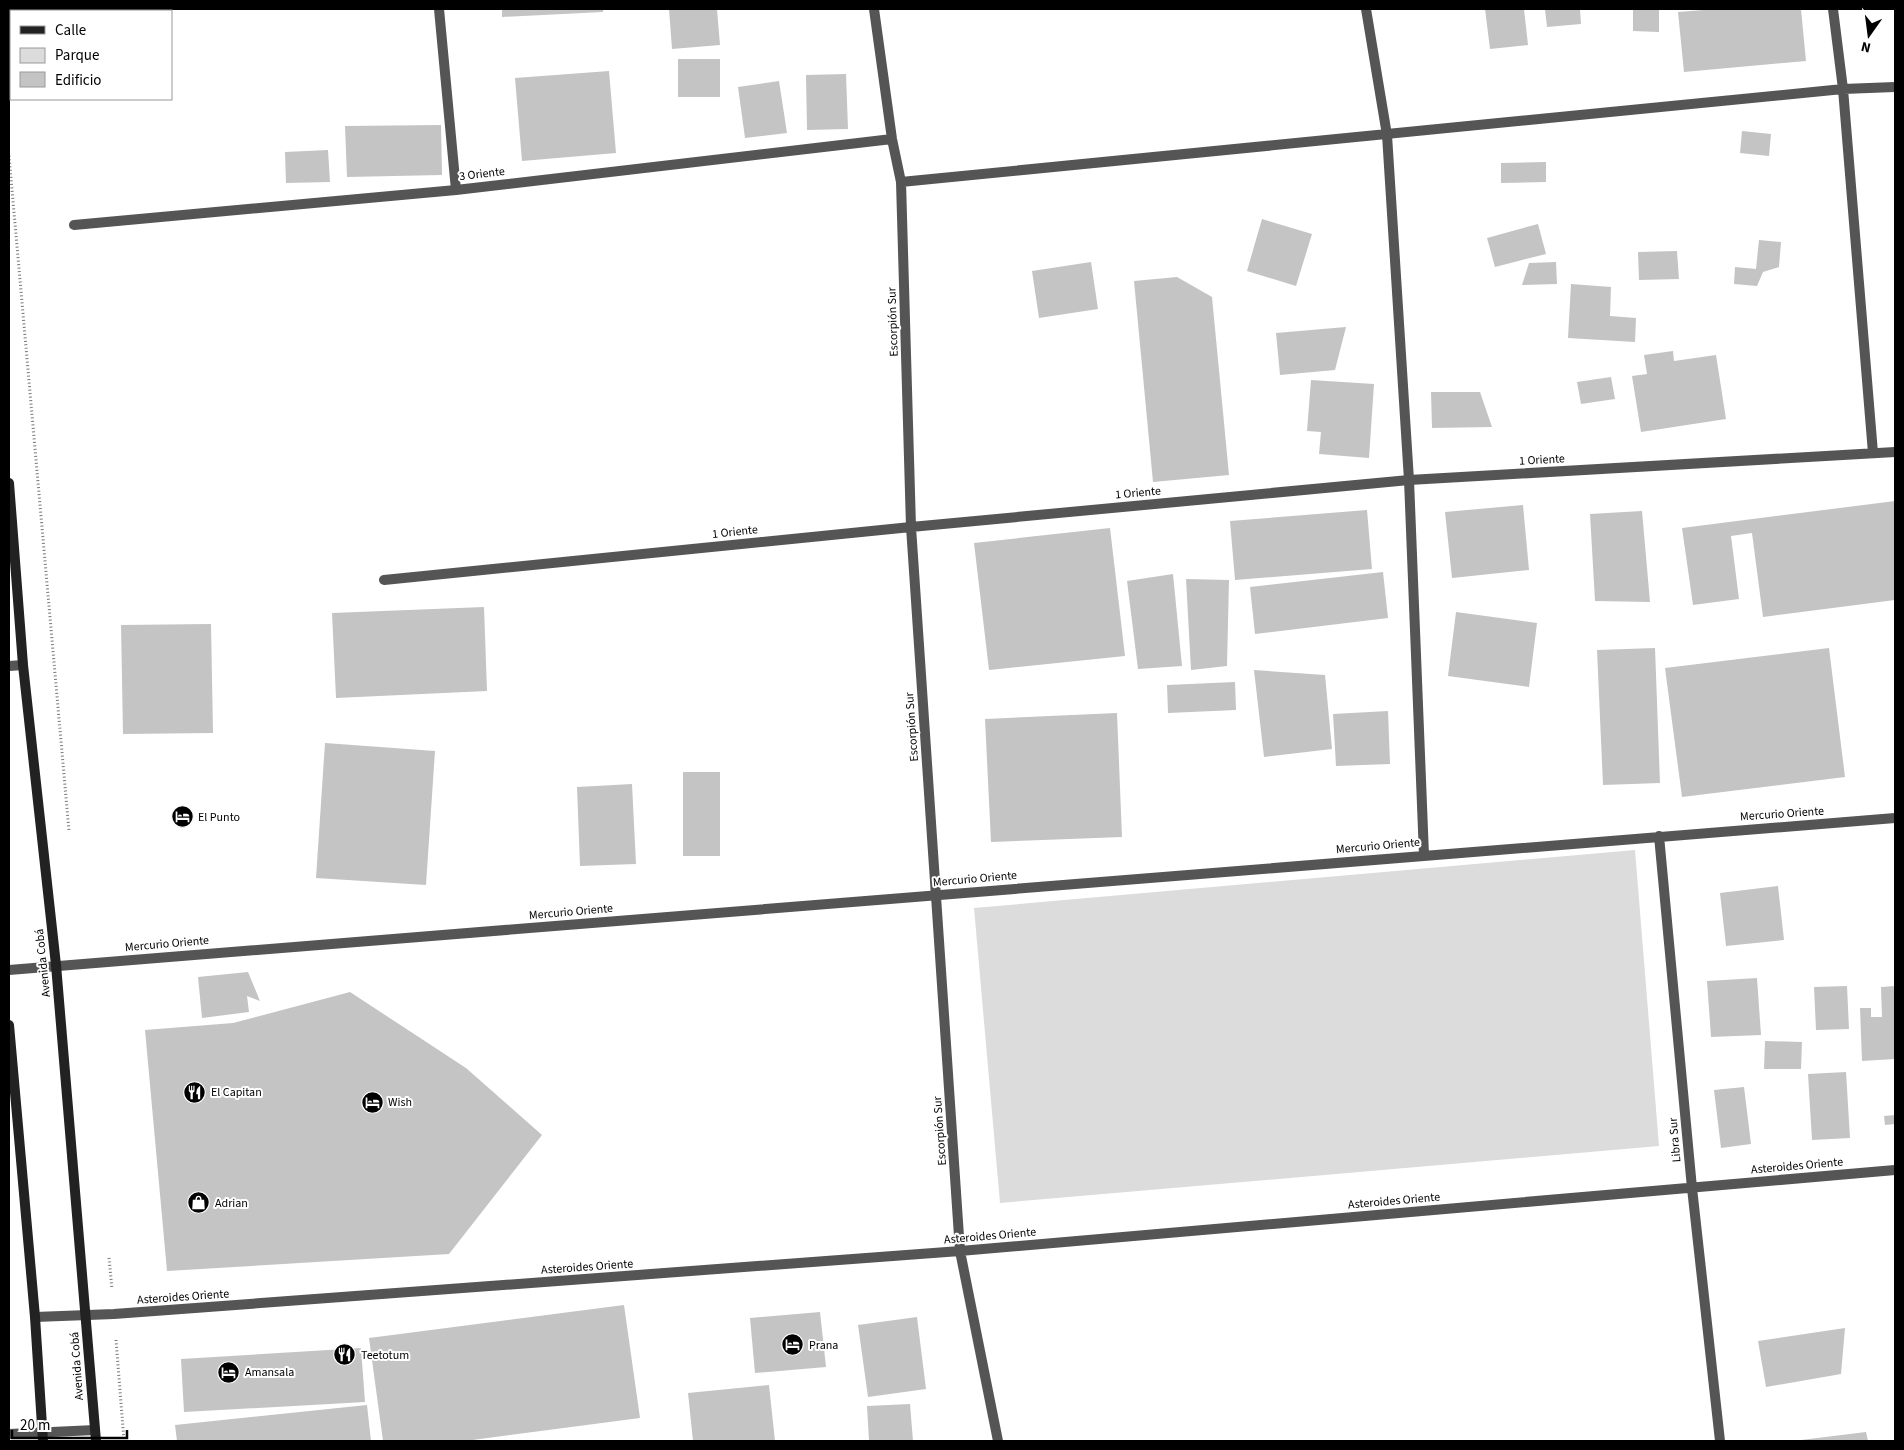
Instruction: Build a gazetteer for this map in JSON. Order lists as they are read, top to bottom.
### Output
{
  "streets": {
    "main road": ["Avenida Cobá"],
    "street": [
      "3 Oriente",
      "Escorpión Sur",
      "1 Oriente",
      "Mercurio Oriente",
      "Libra Sur",
      "Asteroides Oriente"
    ]
  },
  "crossings": [
    ["3 Oriente", "Escorpión Sur"],
    ["Escorpión Sur", "1 Oriente"],
    ["Escorpión Sur", "Mercurio Oriente"],
    ["Escorpión Sur", "Asteroides Oriente"],
    ["Mercurio Oriente", "Avenida Cobá"],
    ["Mercurio Oriente", "Libra Sur"],
    ["Avenida Cobá", "Asteroides Oriente"],
    ["Libra Sur", "Asteroides Oriente"]
  ],
  "places": {
    "hotel": [
      "El Punto",
      "Wish",
      "Prana",
      "Amansala"
    ],
    "restaurant": ["El Capitan", "Teetotum"],
    "shop": ["Adrian"]
  },
  "legend": ["Calle", "Parque", "Edificio"],
  "scale_bar": "20 m",
  "north": "bottom"
}
